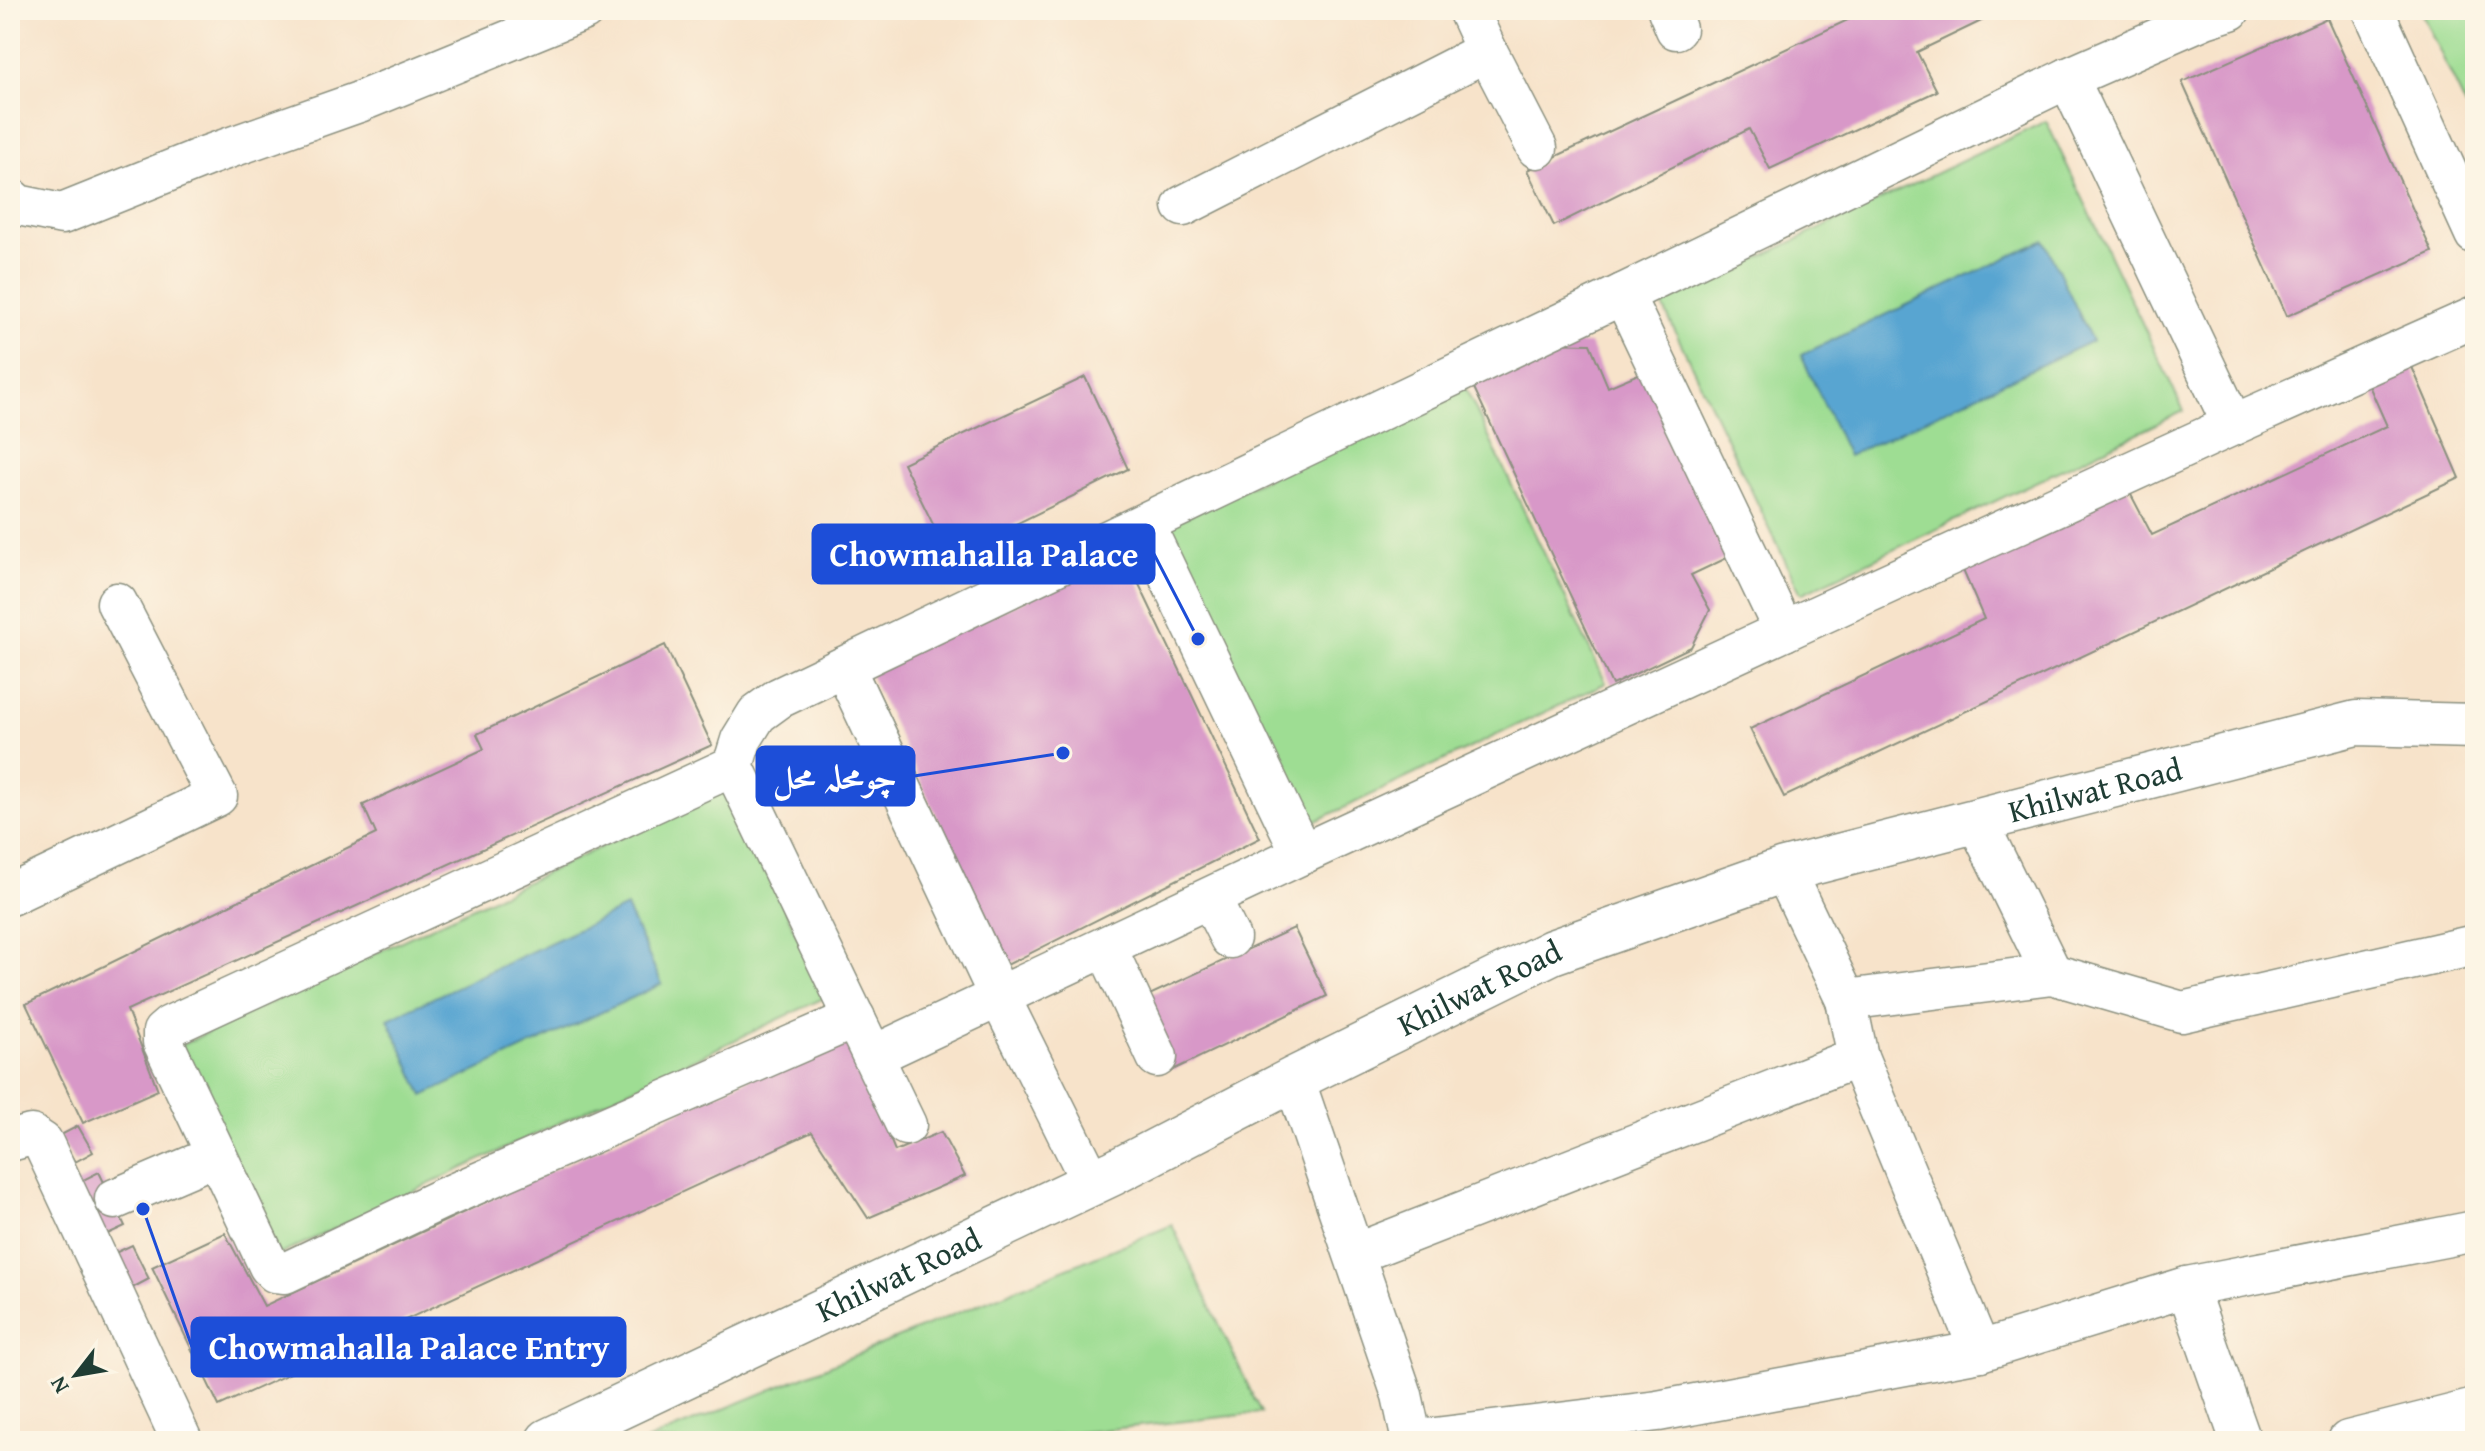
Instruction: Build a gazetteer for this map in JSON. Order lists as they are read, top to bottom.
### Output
{
  "streets": {
    "main road": ["Khilwat Road"]
  },
  "places": ["Chowmahalla Palace", "چومحلہ محل", "Chowmahalla Palace Entry"],
  "north": "bottom left"
}
